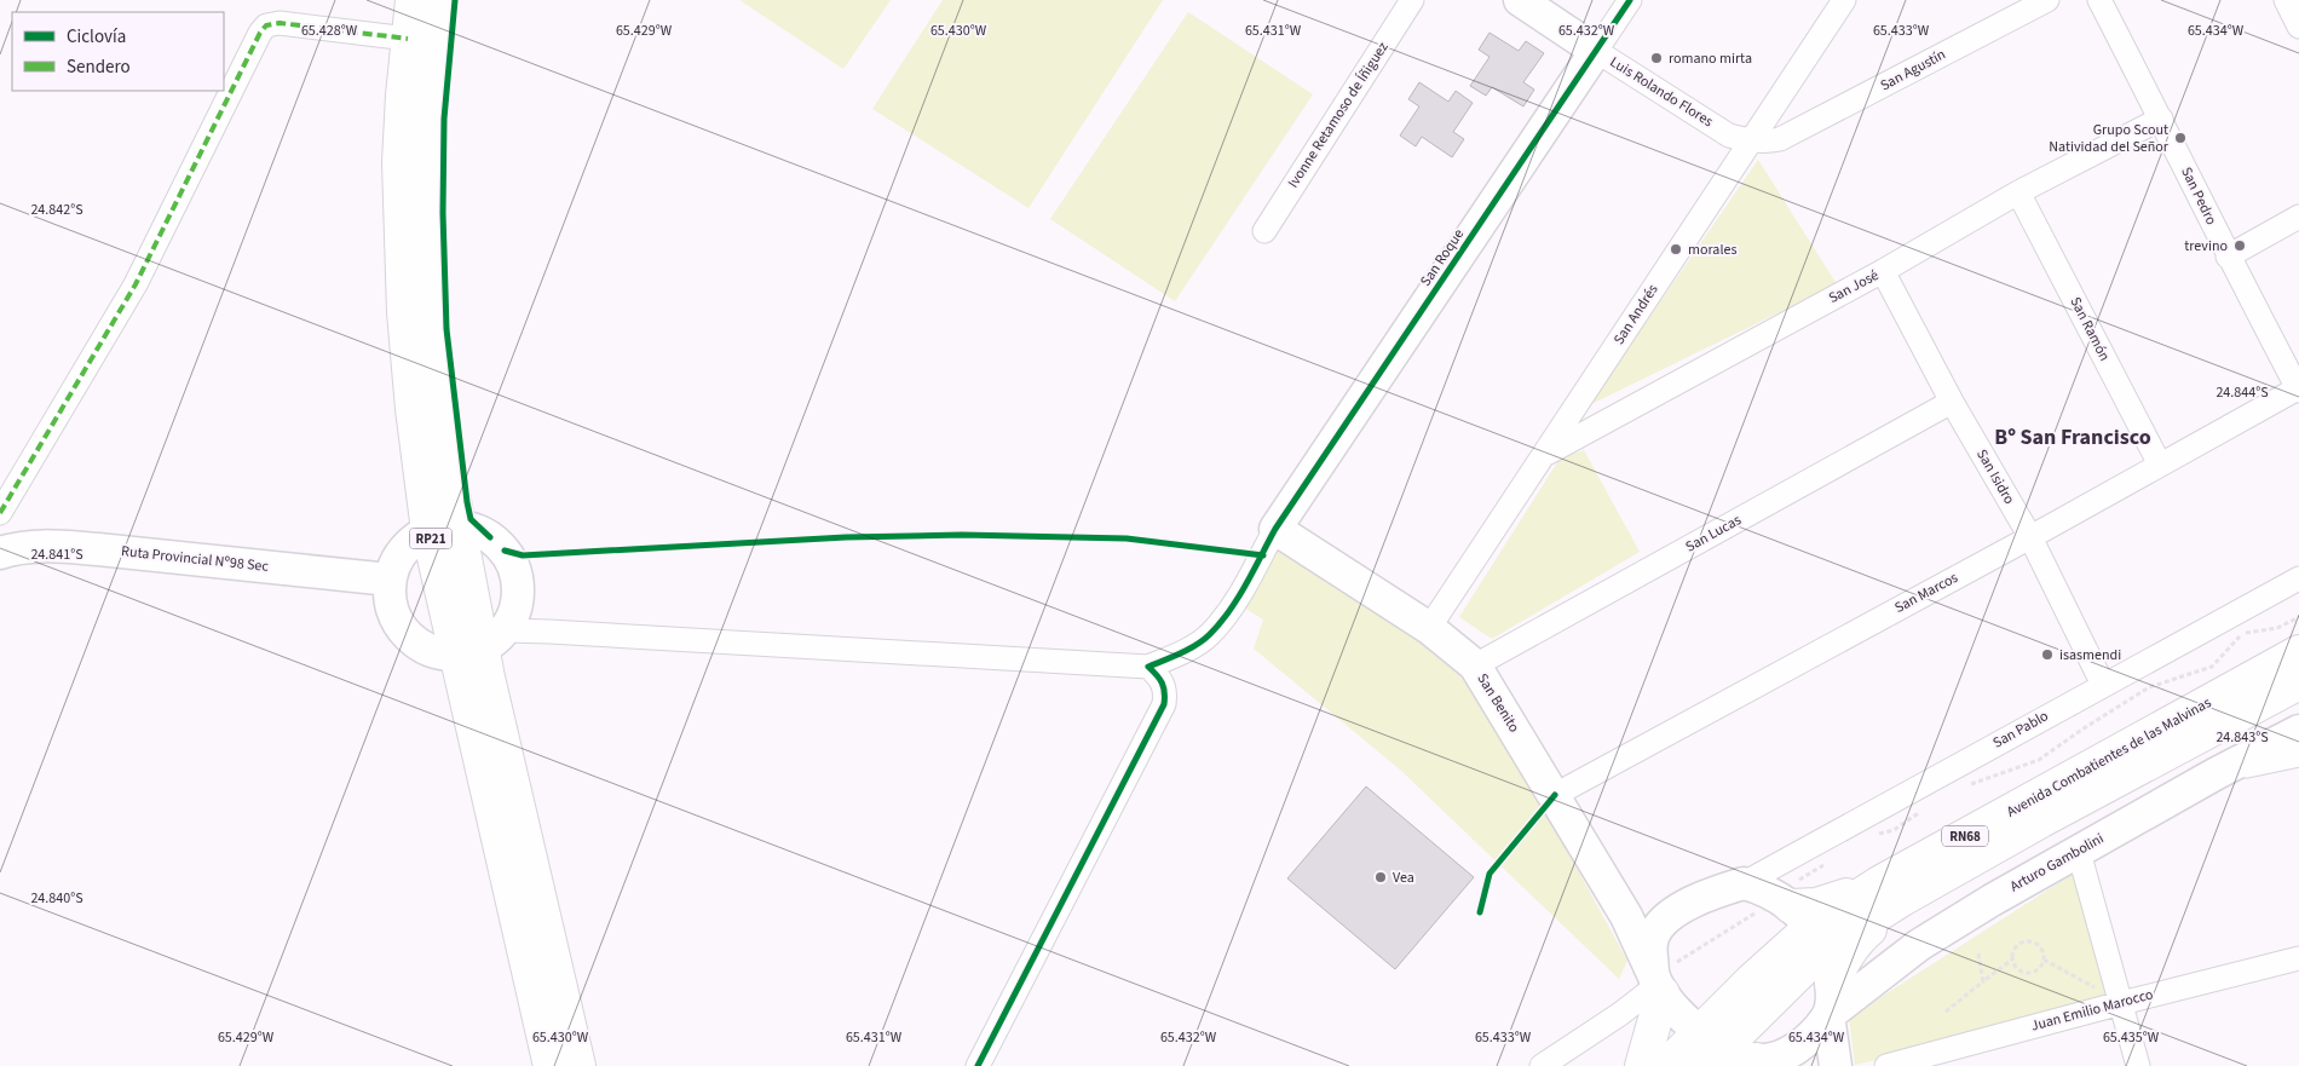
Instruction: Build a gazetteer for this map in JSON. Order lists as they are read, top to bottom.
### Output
{
  "streets": {
    "main road": ["RP21", "Avenida Combatientes de las Malvinas", "RN68"],
    "street": [
      "San Agustín",
      "Luis Rolando Flores",
      "Ivonne Retamoso de Íñiguez",
      "San Pedro",
      "San Roque",
      "San José",
      "San Andrés",
      "San Ramón",
      "San Isidro",
      "San Lucas",
      "Ruta Provincial Nº98 Sec",
      "San Marcos",
      "San Benito",
      "San Pablo",
      "Arturo Gambolini",
      "Juan Emilio Marocco"
    ]
  },
  "crossings": [
    ["San Agustín", "Luis Rolando Flores"],
    ["Luis Rolando Flores", "San Roque"],
    ["Luis Rolando Flores", "San Andrés"],
    ["San Pedro", "San José"],
    ["San Pedro", "San Marcos"],
    ["San Roque", "San Benito"],
    ["San José", "San Andrés"],
    ["San José", "San Ramón"],
    ["San José", "San Isidro"],
    ["San Andrés", "San Benito"],
    ["San Ramón", "San Marcos"],
    ["San Isidro", "San Lucas"],
    ["San Isidro", "San Marcos"],
    ["San Isidro", "San Pablo"],
    ["San Lucas", "San Benito"],
    ["San Marcos", "San Benito"],
    ["San Benito", "Avenida Combatientes de las Malvinas"],
    ["San Benito", "Arturo Gambolini"],
    ["Avenida Combatientes de las Malvinas", "Arturo Gambolini"]
  ],
  "districts": ["Bº San Francisco"],
  "places": [
    "romano mirta",
    "Grupo Scout Natividad del Señor",
    "trevino",
    "morales",
    "isasmendi",
    "Vea"
  ],
  "legend": ["Ciclovía", "Sendero"],
  "coordinates": [
    "65.428°W",
    "65.429°W",
    "65.430°W",
    "65.431°W",
    "65.432°W",
    "65.433°W",
    "65.434°W",
    "24.842°S",
    "24.844°S",
    "24.841°S",
    "24.843°S",
    "24.840°S",
    "65.435°W"
  ]
}
